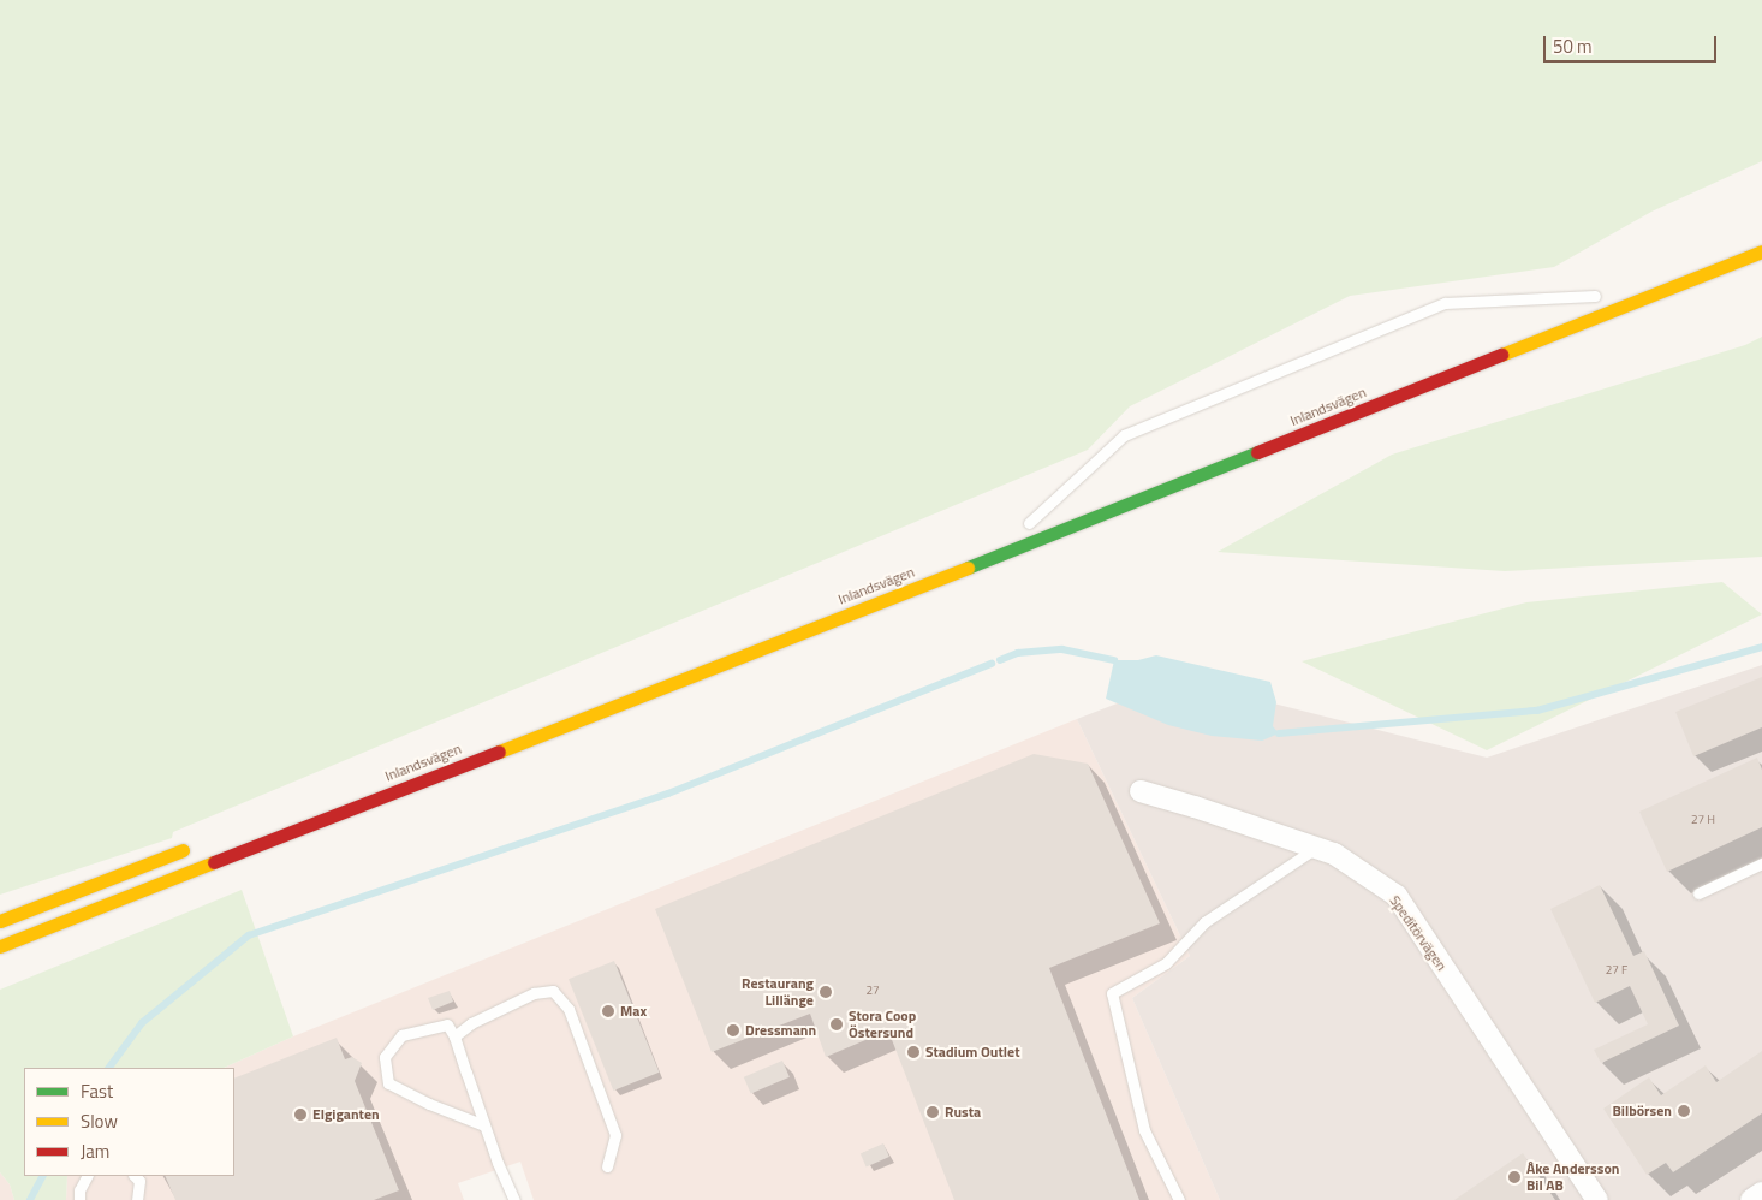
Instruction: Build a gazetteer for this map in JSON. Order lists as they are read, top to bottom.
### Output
{
  "streets": {
    "highway": ["Inlandsvägen"],
    "street": ["Speditörvägen"]
  },
  "places": [
    "Restaurang Lillänge",
    "Max",
    "Stora Coop Östersund",
    "Dressmann",
    "Stadium Outlet",
    "Bilbörsen",
    "Rusta",
    "Elgiganten",
    "Åke Andersson Bil AB"
  ],
  "house_numbers": ["27 H", "27 F", "27"],
  "legend": ["Fast", "Slow", "Jam"],
  "scale_bar": "50 m"
}
